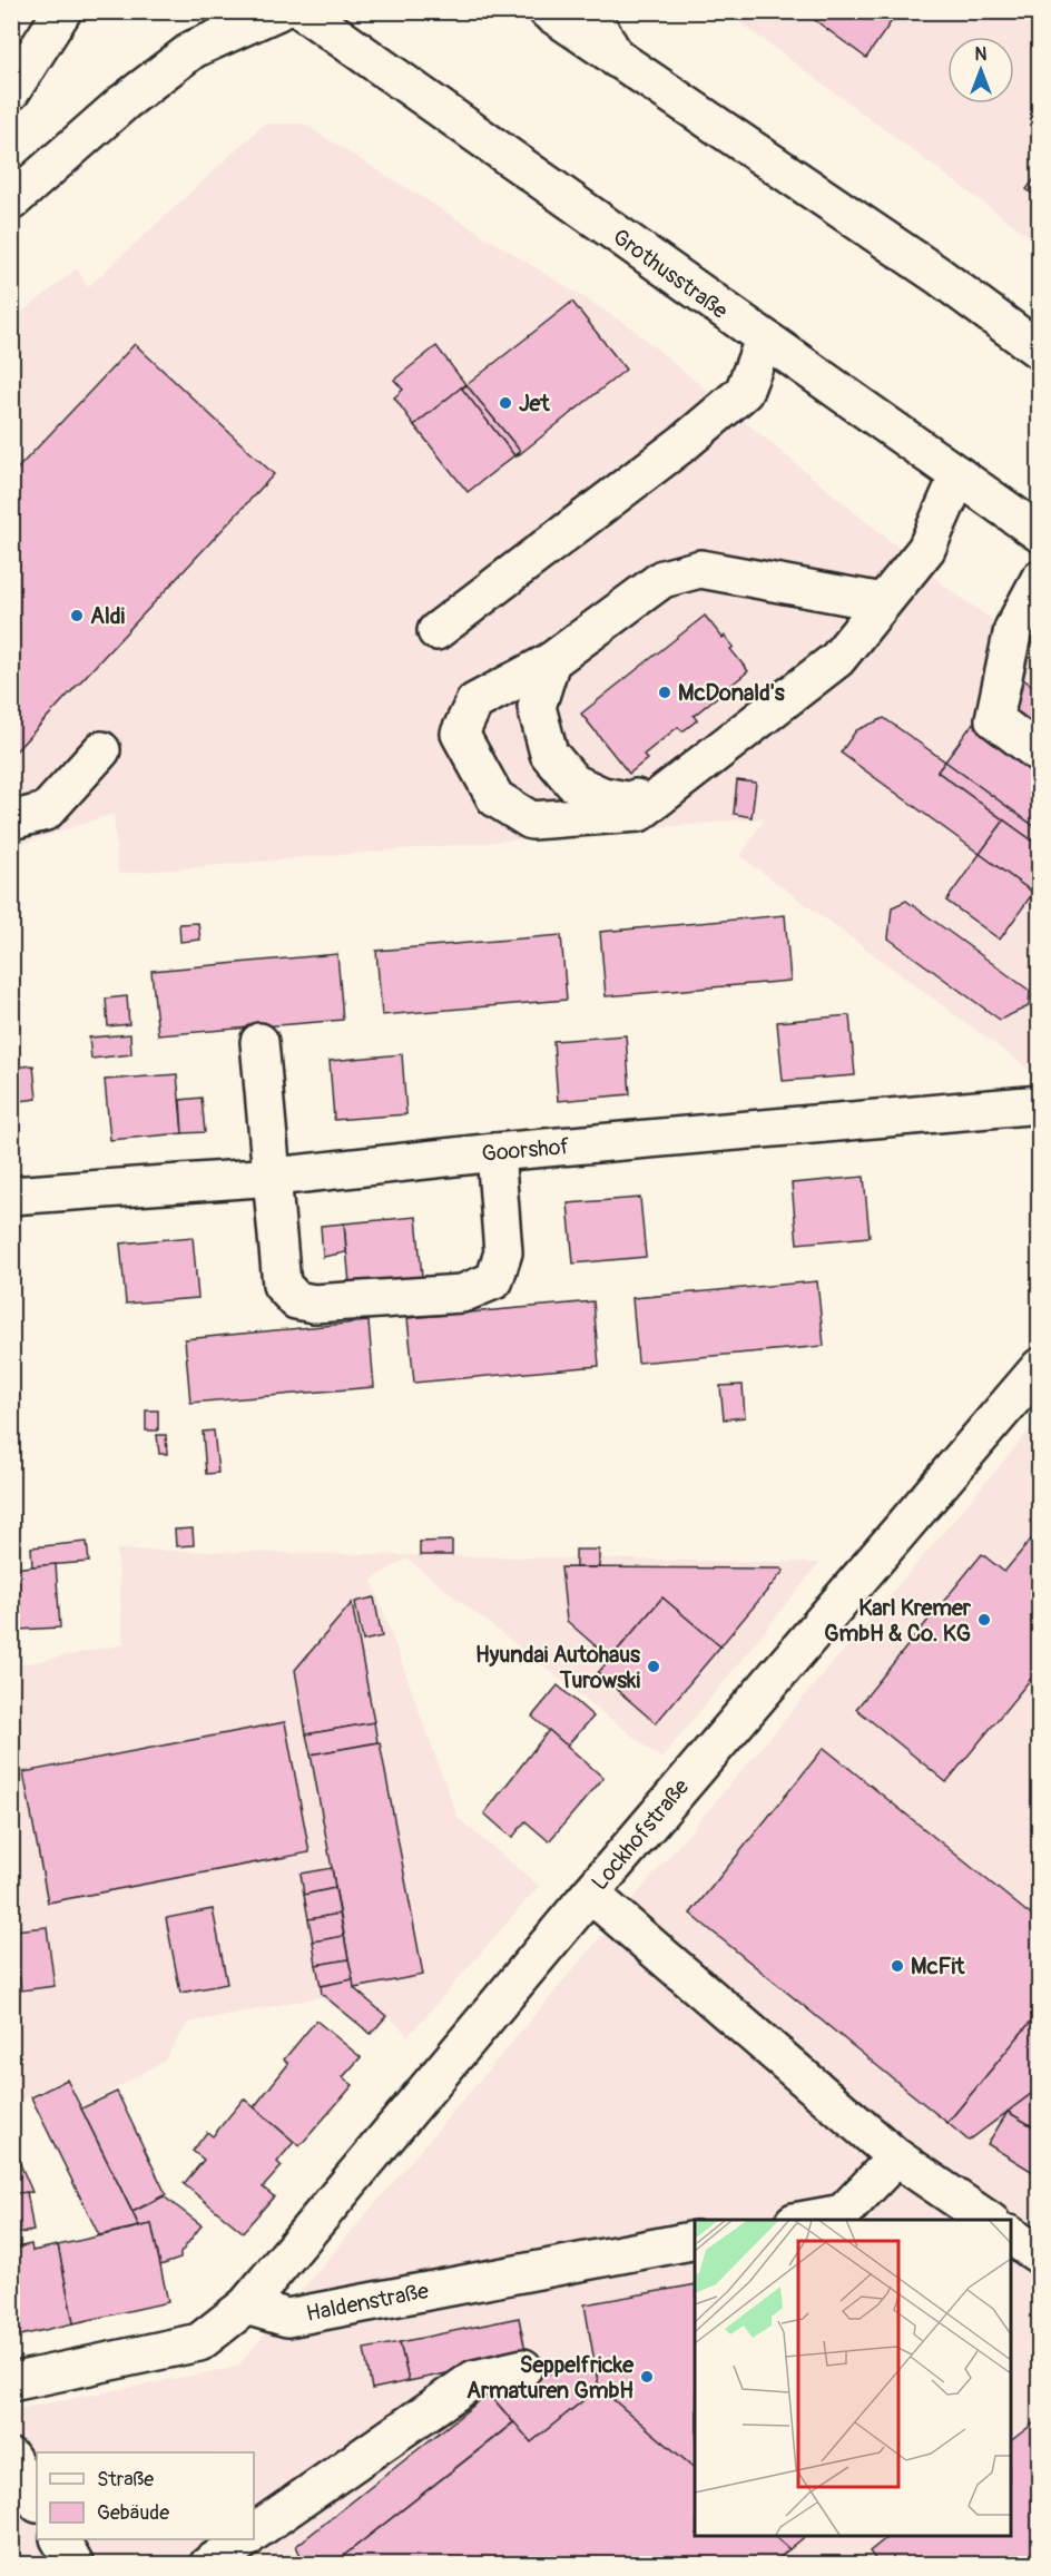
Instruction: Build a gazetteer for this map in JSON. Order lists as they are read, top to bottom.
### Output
{
  "streets": {
    "main road": [
      "Grothusstraße",
      "Goorshof",
      "Lockhofstraße",
      "Haldenstraße"
    ]
  },
  "crossings": [
    ["Lockhofstraße", "Haldenstraße"]
  ],
  "places": [
    "Jet",
    "Aldi",
    "McDonald's",
    "Karl Kremer GmbH & Co. KG",
    "Hyundai Autohaus Turowski",
    "McFit",
    "Seppelfricke Armaturen GmbH"
  ],
  "legend": ["Straße", "Gebäude"],
  "north": "top"
}
